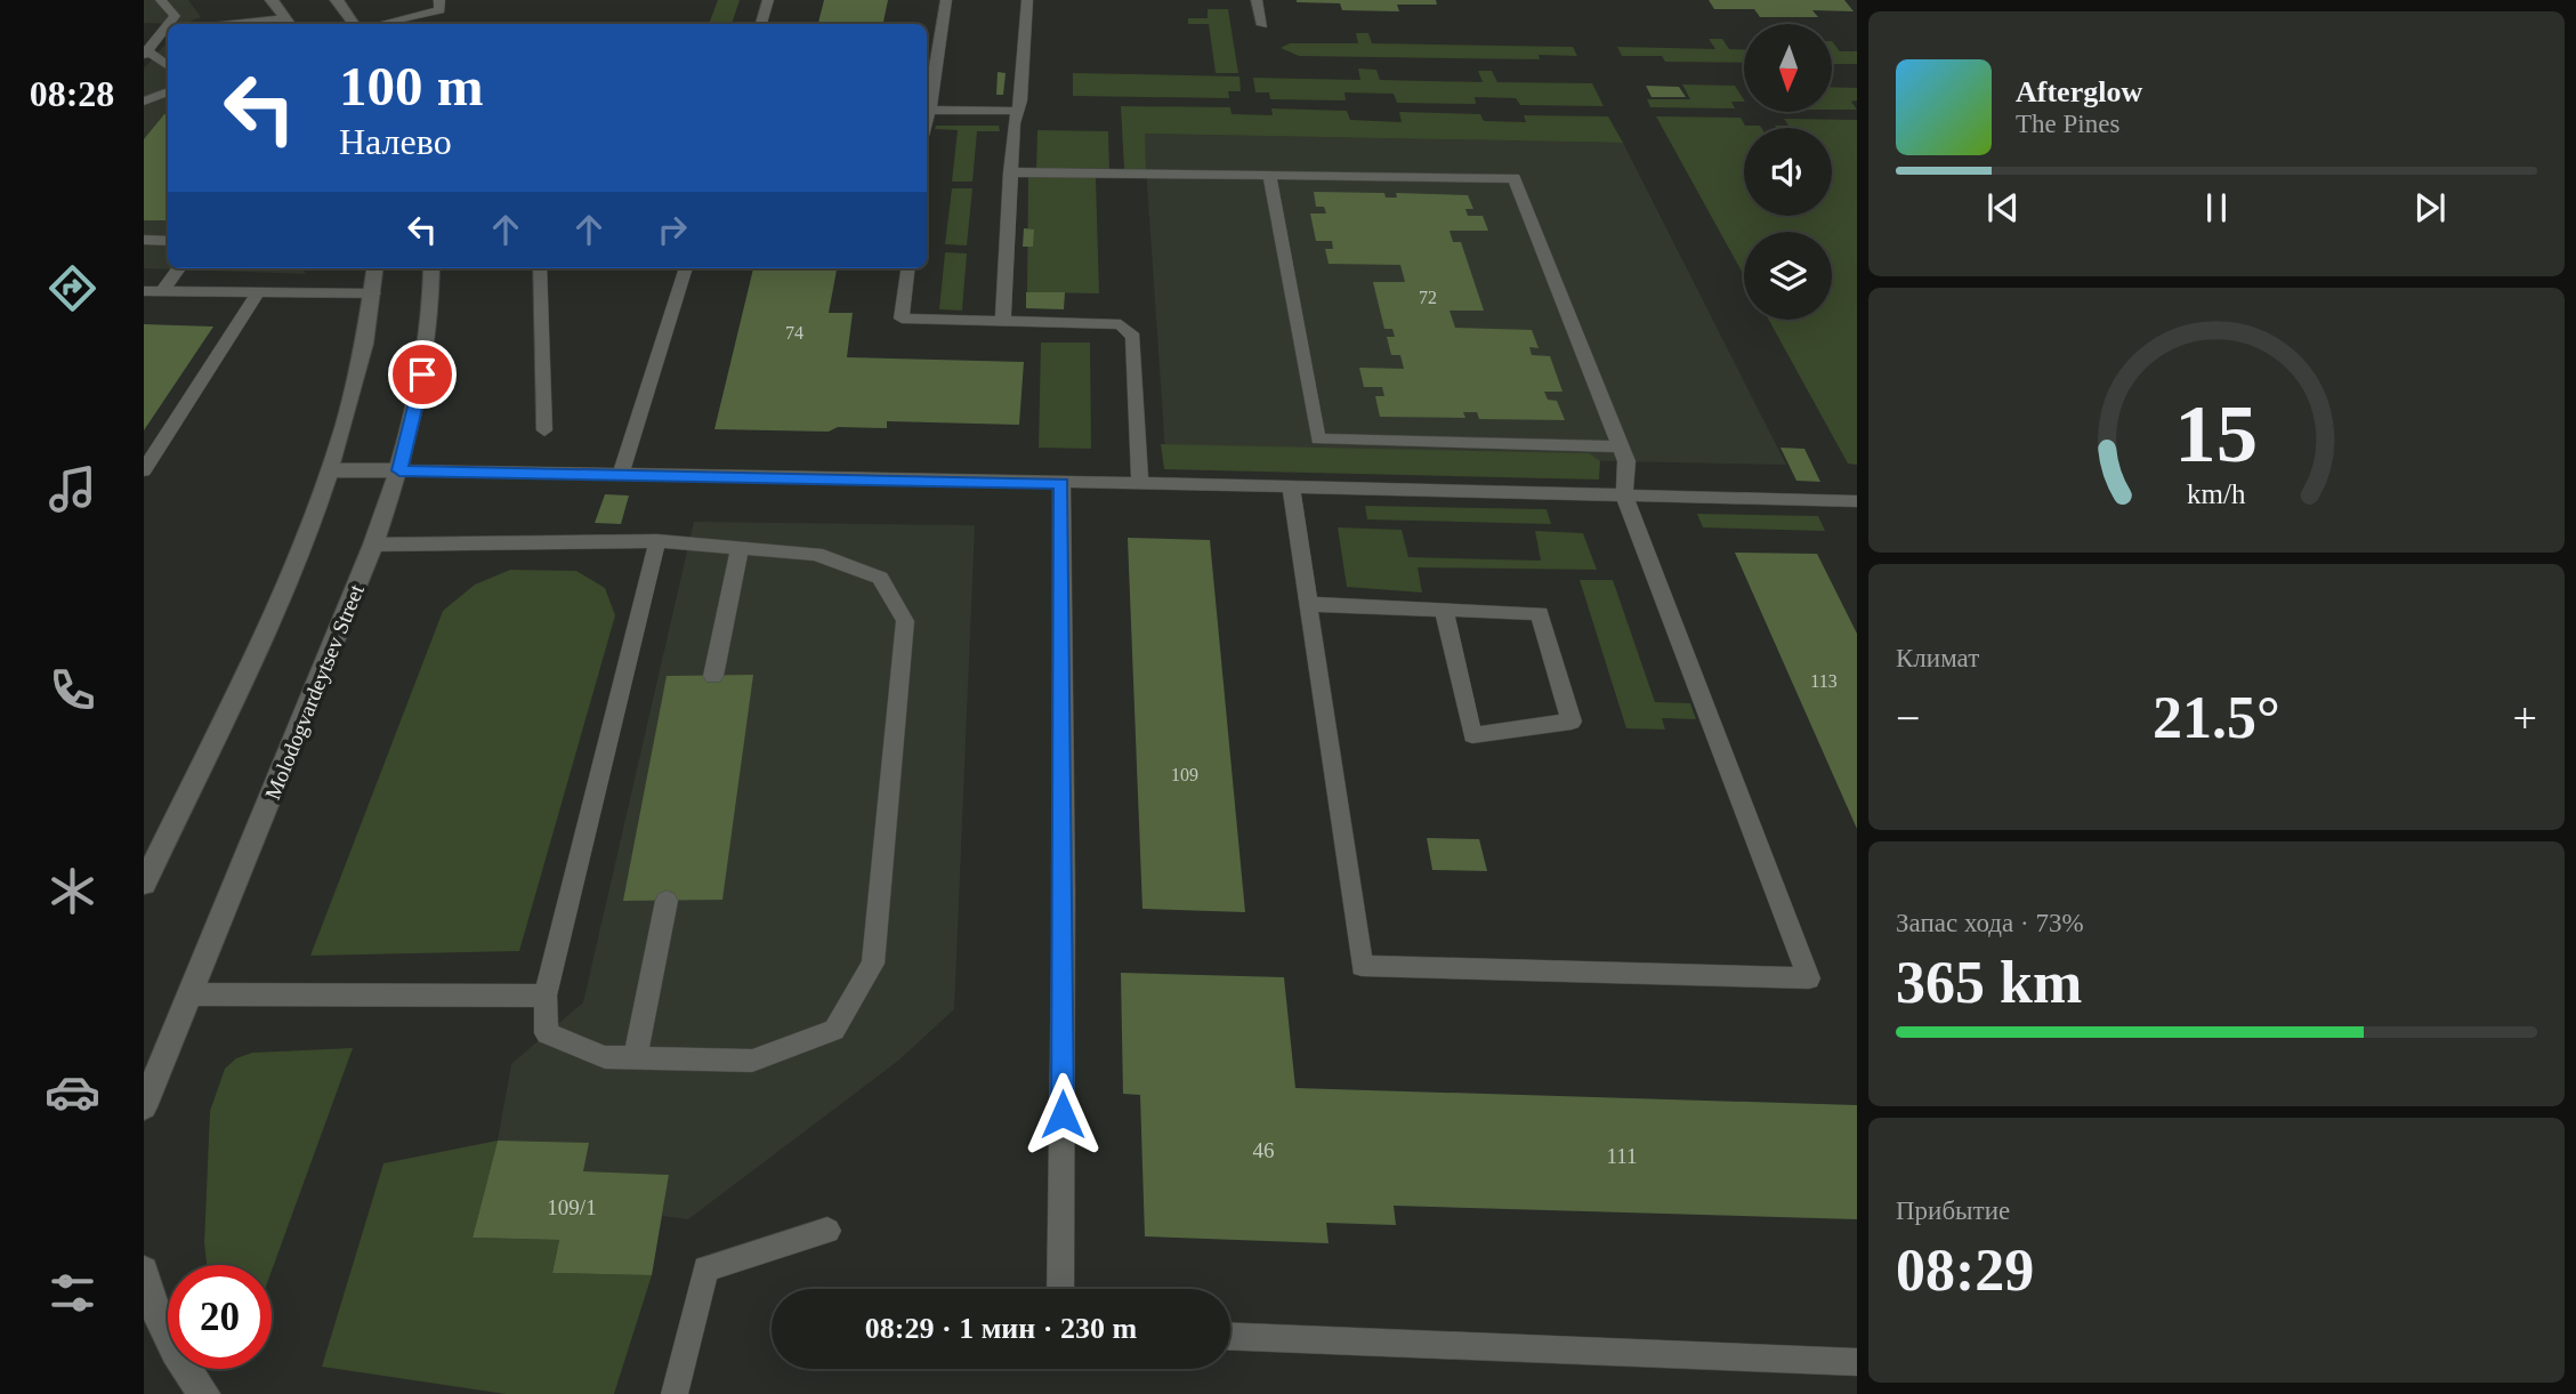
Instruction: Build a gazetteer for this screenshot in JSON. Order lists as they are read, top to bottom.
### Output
{
  "streets": {
    "main road": ["Molodogvardeytsev Street"]
  },
  "house_numbers": [
    "72",
    "74",
    "113",
    "109",
    "46",
    "111",
    "109/1"
  ],
  "north": "bottom",
  "page": {
    "tabs": "08:28",
    "turn": ["100 m", "Налево"],
    "song": ["Afterglow", "The Pines"],
    "tile": [
      "Климат",
      ["Запас хода · 73%", "365 km"],
      ["Прибытие", "08:29"]
    ],
    "heat": ["−", "21.5°", "+"],
    "limit": "20",
    "trip": "08:29 · 1 мин · 230 m",
    "gauge": ["15", "km/h"]
  }
}
